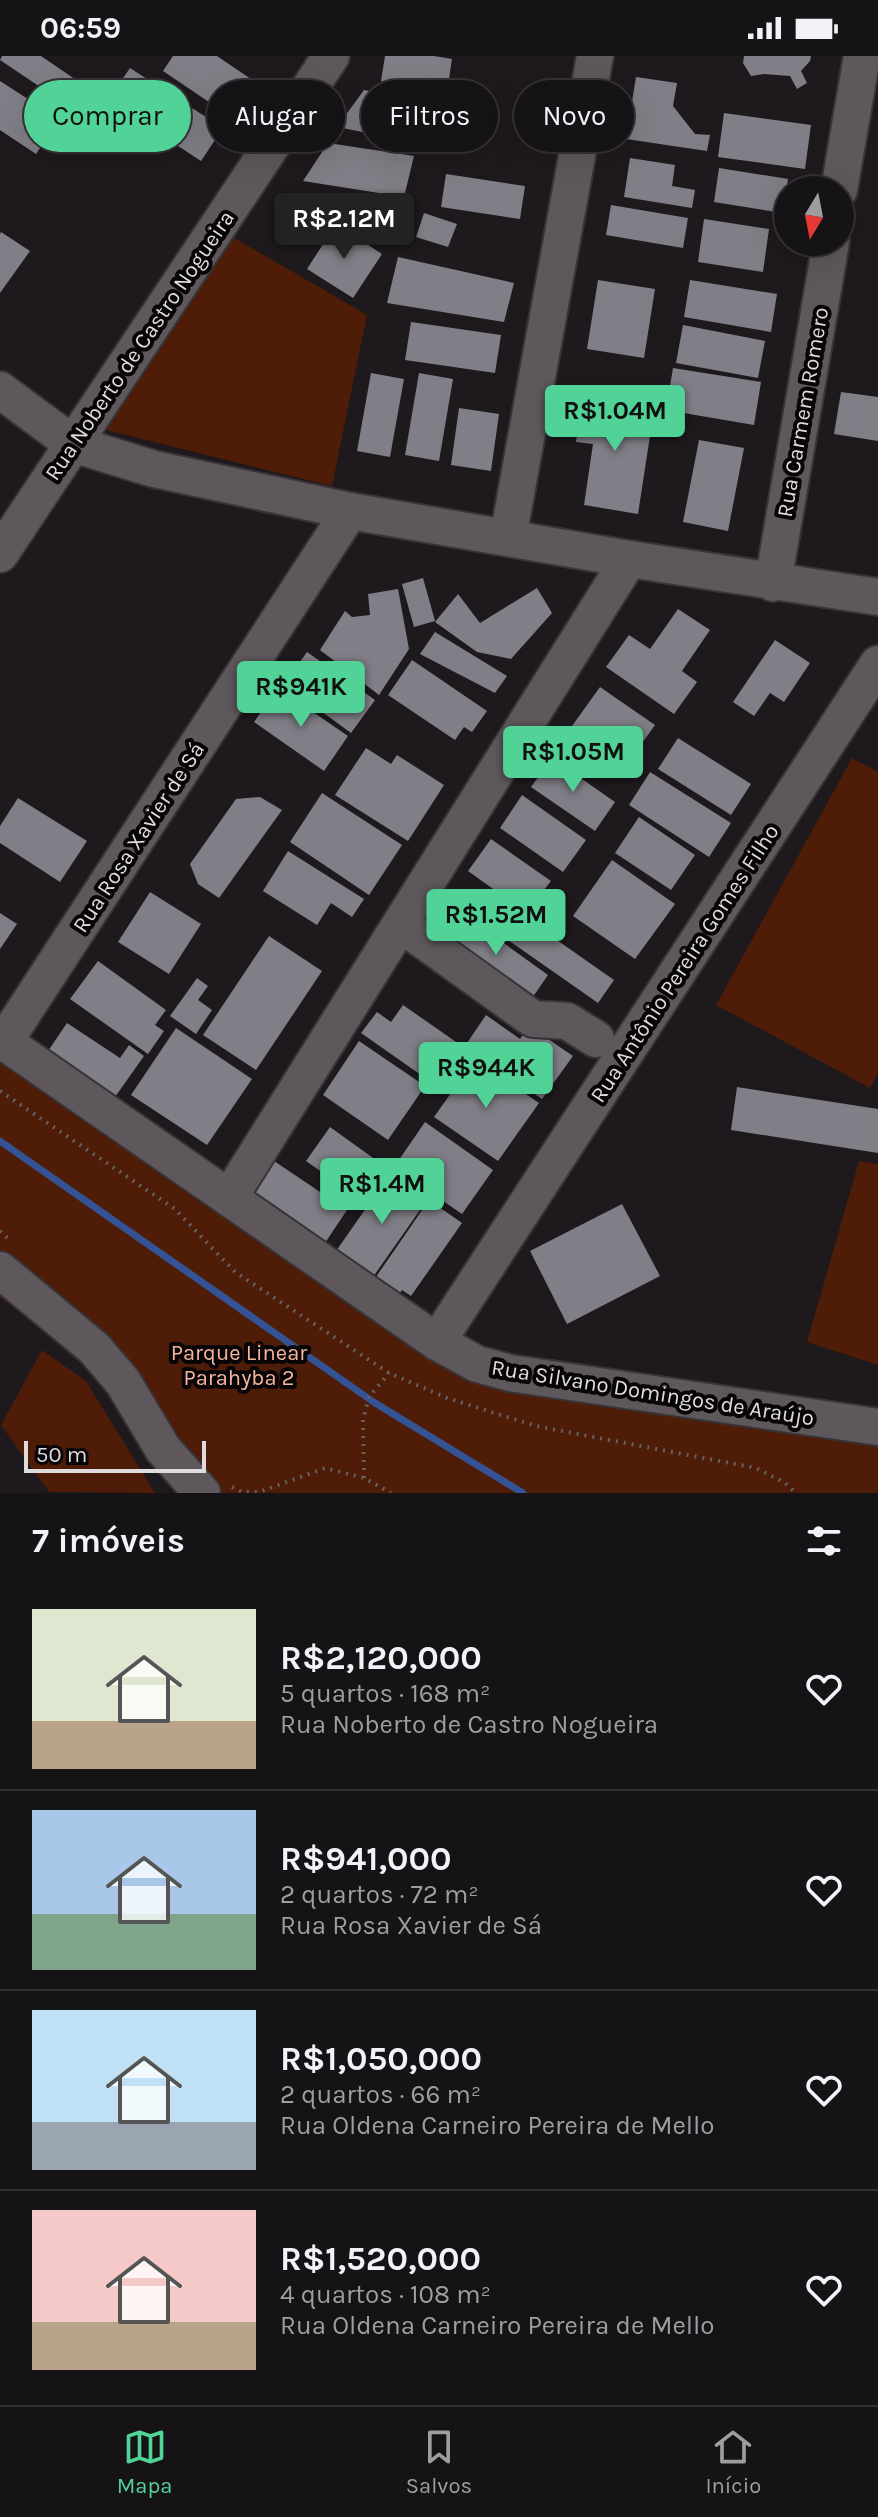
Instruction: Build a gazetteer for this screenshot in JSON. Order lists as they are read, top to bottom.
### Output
{
  "streets": {
    "street": [
      "Rua Noberto de Castro Nogueira",
      "Rua Carmem Romero",
      "Rua Rosa Xavier de Sá",
      "Rua Antônio Pereira Gomes Filho",
      "Rua Silvano Domingos de Araújo"
    ]
  },
  "crossings": [
    ["Rua Rosa Xavier de Sá", "Rua Silvano Domingos de Araújo"],
    ["Rua Antônio Pereira Gomes Filho", "Rua Silvano Domingos de Araújo"]
  ],
  "parks": ["Parque Linear Parahyba 2"],
  "scale_bar": "50 m",
  "north": "bottom",
  "page": {
    "status": "06:59",
    "chip": [
      "Comprar",
      "Alugar",
      "Filtros",
      "Novo"
    ],
    "price": [
      "R$2.12M",
      "R$1.04M",
      "R$941K",
      "R$1.05M",
      "R$1.52M",
      "R$944K",
      "R$1.4M"
    ],
    "scale": "50 m",
    "heading": "7 imóveis",
    "list": [
      {
        "name": "R$2,120,000",
        "note": "5 quartos · 168 m² · Rua Noberto de Castro Nogueira"
      },
      {
        "name": "R$941,000",
        "note": "2 quartos · 72 m² · Rua Rosa Xavier de Sá"
      },
      {
        "name": "R$1,050,000",
        "note": "2 quartos · 66 m² · Rua Oldena Carneiro Pereira de Mello"
      },
      {
        "name": "R$1,520,000",
        "note": "4 quartos · 108 m² · Rua Oldena Carneiro Pereira de Mello"
      }
    ],
    "tabs": ["Mapa", "Salvos", "Início"]
  }
}
